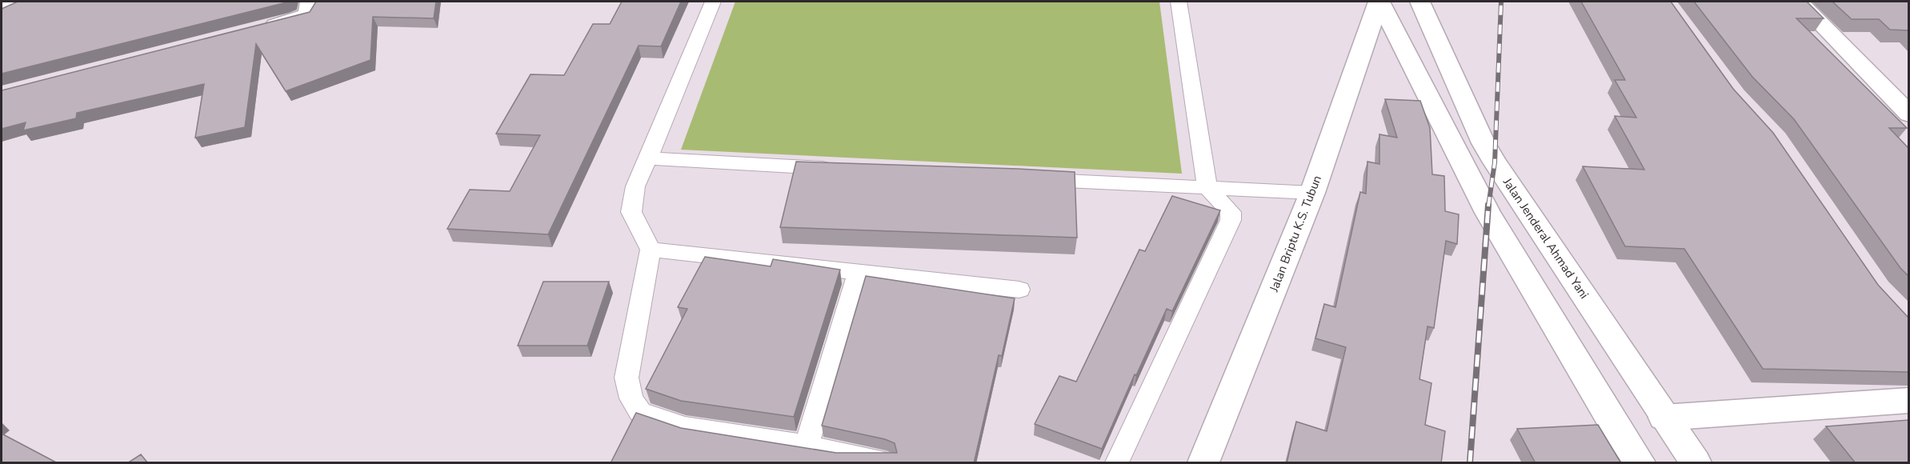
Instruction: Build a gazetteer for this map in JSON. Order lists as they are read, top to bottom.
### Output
{
  "streets": {
    "main road": ["Jalan Briptu K.S. Tubun", "Jalan Jenderal Ahmad Yani"]
  }
}
